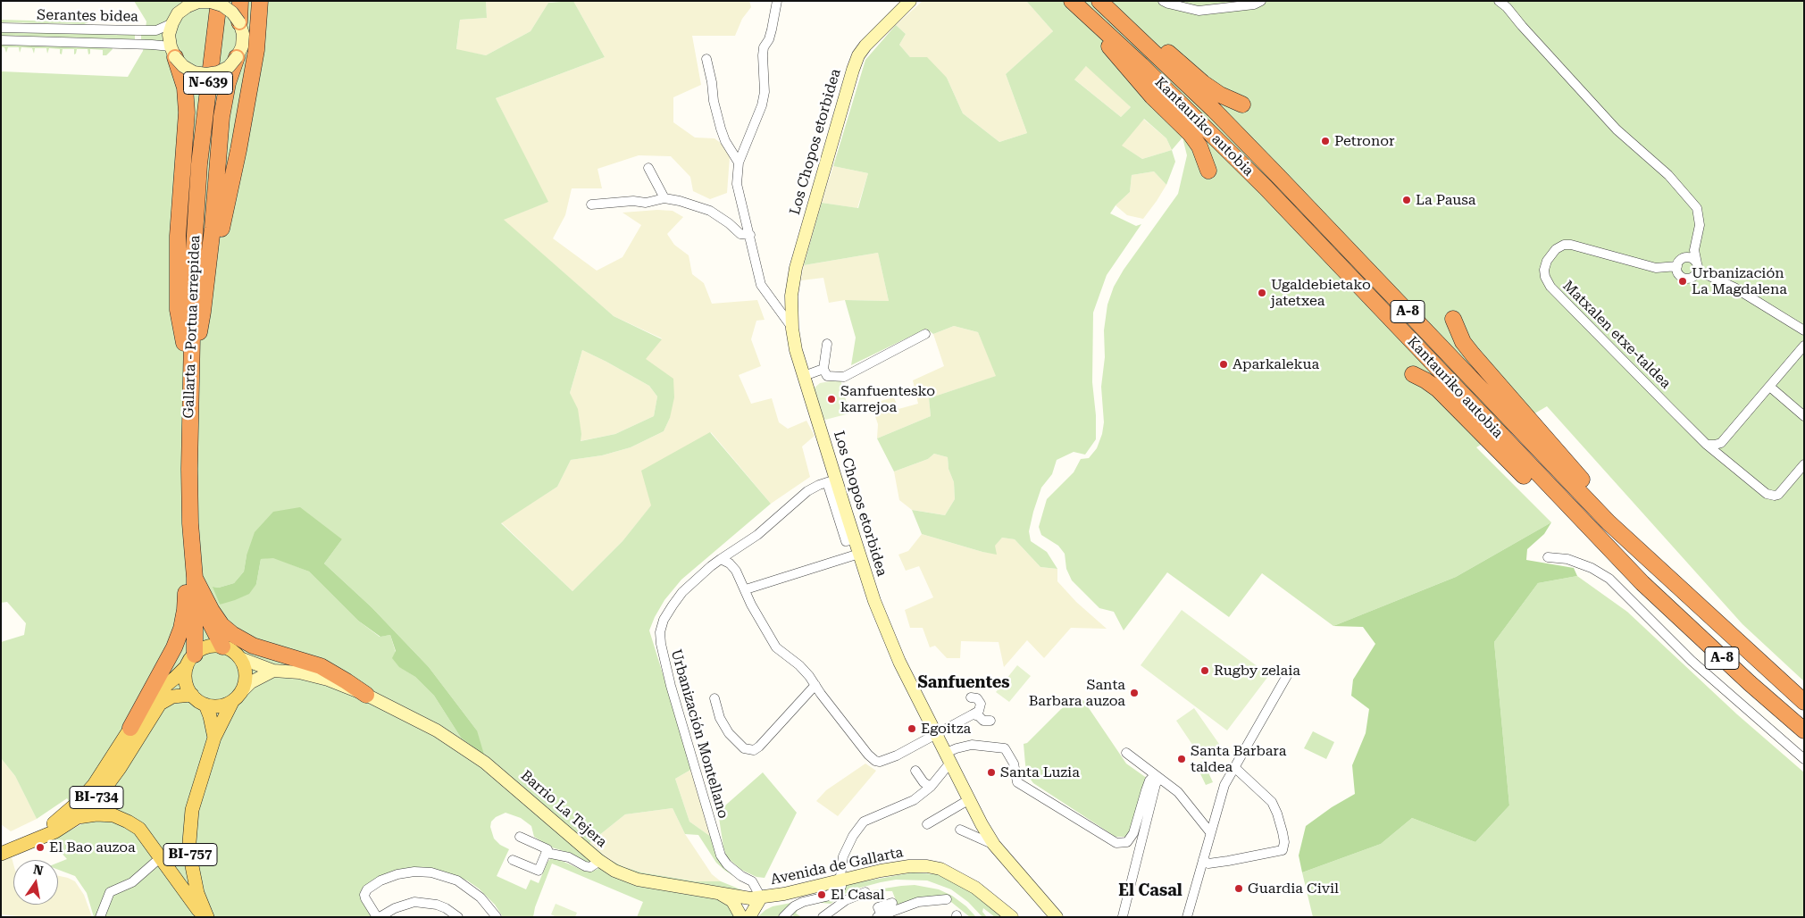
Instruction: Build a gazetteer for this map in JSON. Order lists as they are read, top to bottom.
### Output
{
  "streets": {
    "highway": [
      "N-639",
      "Kantauriko autobia",
      "A-8",
      "Gallarta - Portua errepidea"
    ],
    "main road": ["BI-734", "BI-757"],
    "street": [
      "Serantes bidea",
      "Los Chopos etorbidea",
      "Matxalen etxe-taldea",
      "Urbanización Montellano",
      "Barrio La Tejera",
      "Avenida de Gallarta"
    ]
  },
  "crossings": [
    ["Los Chopos etorbidea", "Urbanización Montellano"],
    ["Gallarta - Portua errepidea", "BI-734"],
    ["Gallarta - Portua errepidea", "BI-757"],
    ["Urbanización Montellano", "Barrio La Tejera"],
    ["Urbanización Montellano", "Avenida de Gallarta"],
    ["BI-734", "BI-757"],
    ["Barrio La Tejera", "Avenida de Gallarta"]
  ],
  "districts": ["Sanfuentes", "El Casal"],
  "places": [
    "Petronor",
    "La Pausa",
    "Urbanización La Magdalena",
    "Ugaldebietako jatetxea",
    "Aparkalekua",
    "Sanfuentesko karrejoa",
    "Rugby zelaia",
    "Santa Barbara auzoa",
    "Egoitza",
    "Santa Barbara taldea",
    "Santa Luzia",
    "El Bao auzoa",
    "Guardia Civil",
    "El Casal"
  ],
  "north": "top"
}
